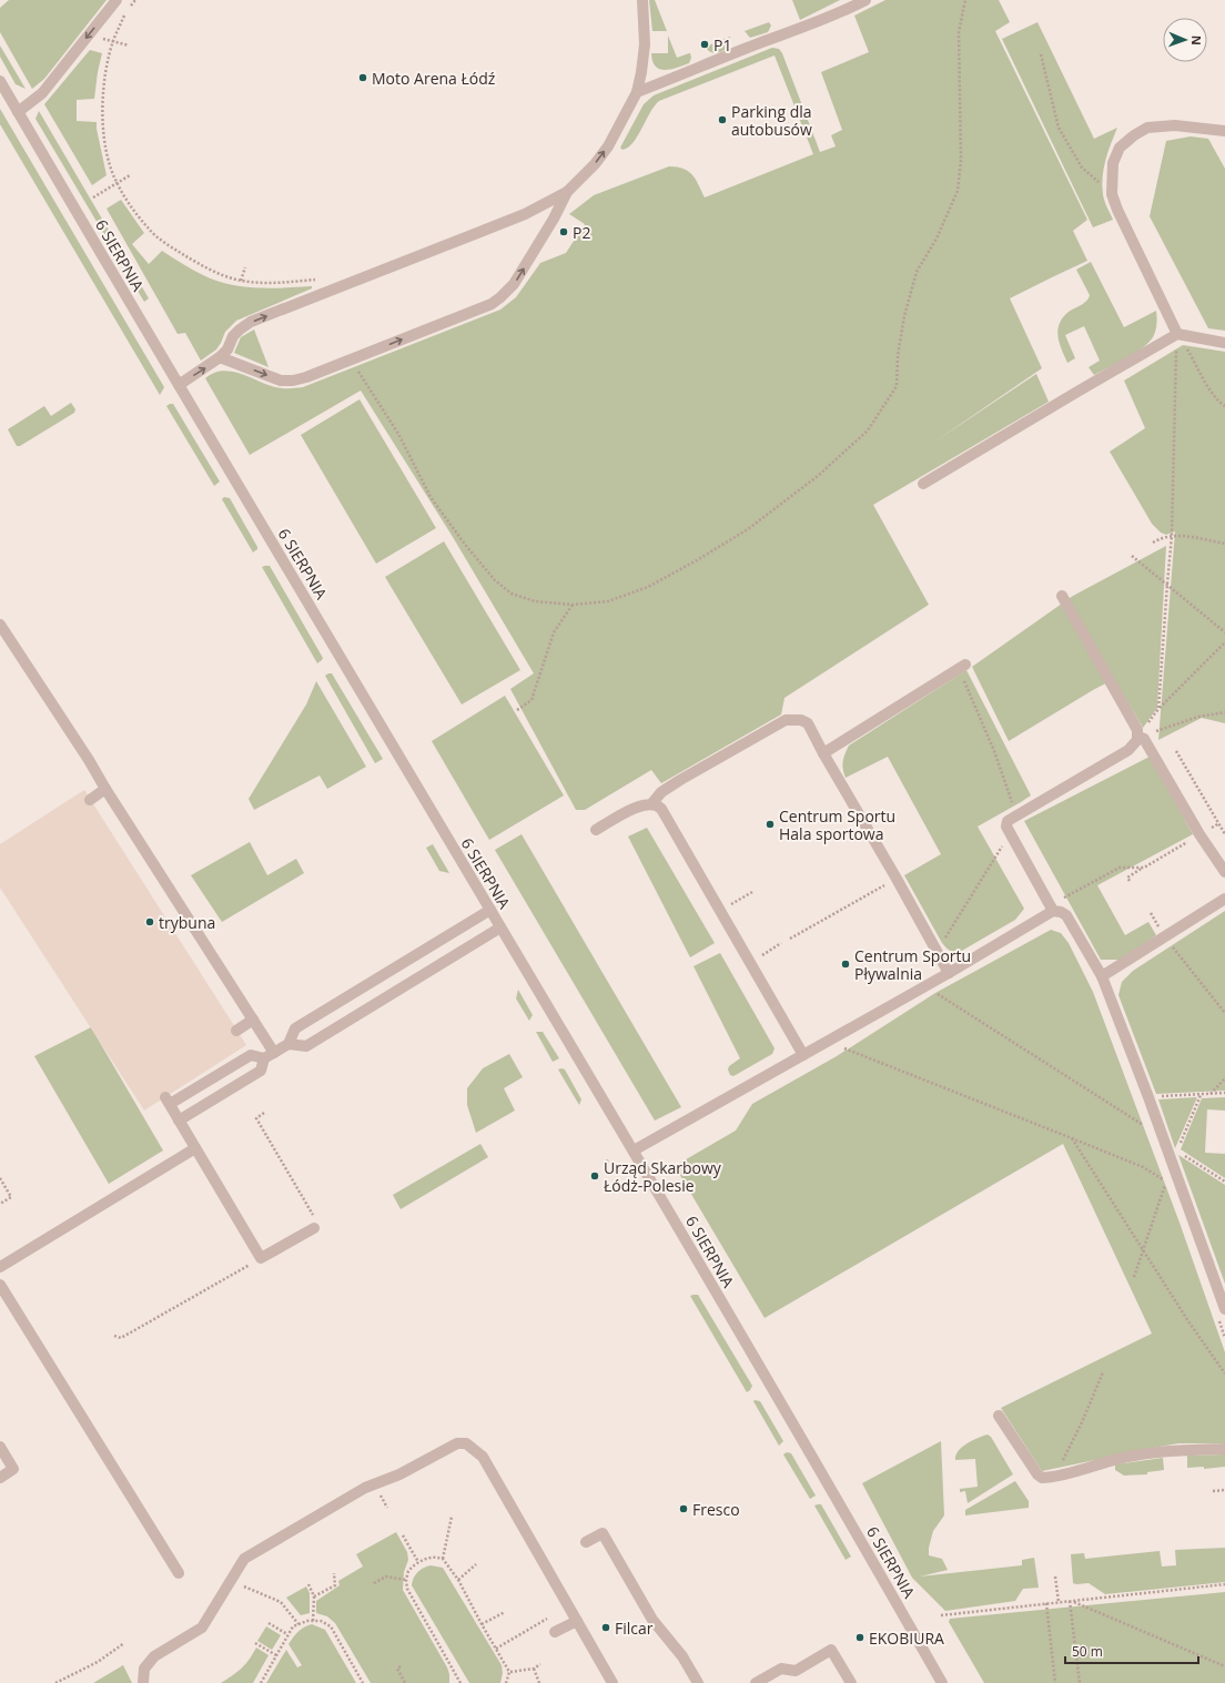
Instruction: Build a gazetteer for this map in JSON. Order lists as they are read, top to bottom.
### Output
{
  "streets": {
    "street": ["6 SIERPNIA"]
  },
  "places": [
    "P1",
    "Moto Arena Łódź",
    "Parking dla autobusów",
    "P2",
    "Centrum Sportu Hala sportowa",
    "trybuna",
    "Centrum Sportu Pływalnia",
    "Urząd Skarbowy Łódż-Polesie",
    "Fresco",
    "Filcar",
    "EKOBIURA"
  ],
  "scale_bar": "50 m",
  "north": "right"
}
